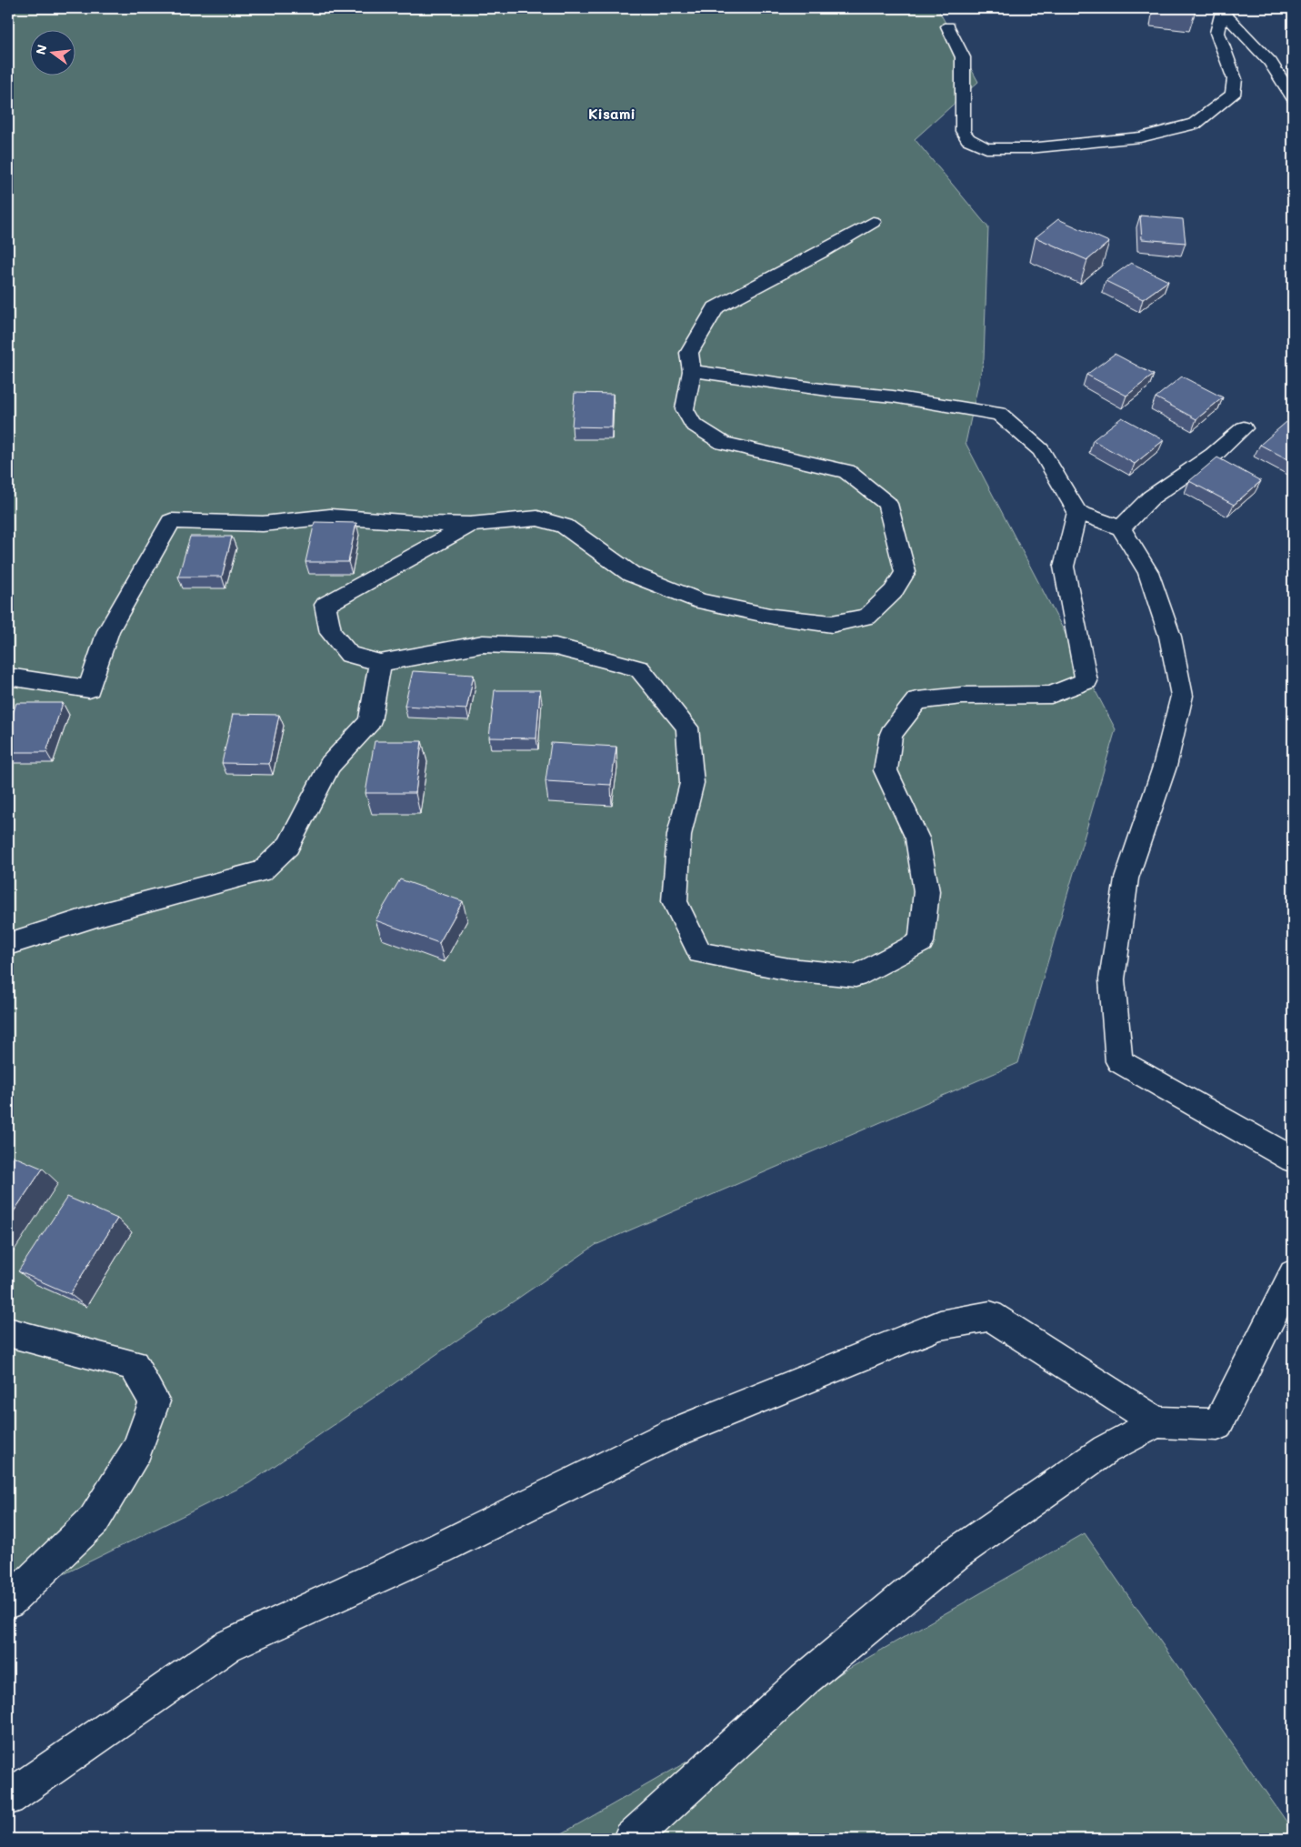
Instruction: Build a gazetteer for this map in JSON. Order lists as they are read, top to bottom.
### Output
{
  "districts": ["Kisami"],
  "north": "left"
}
